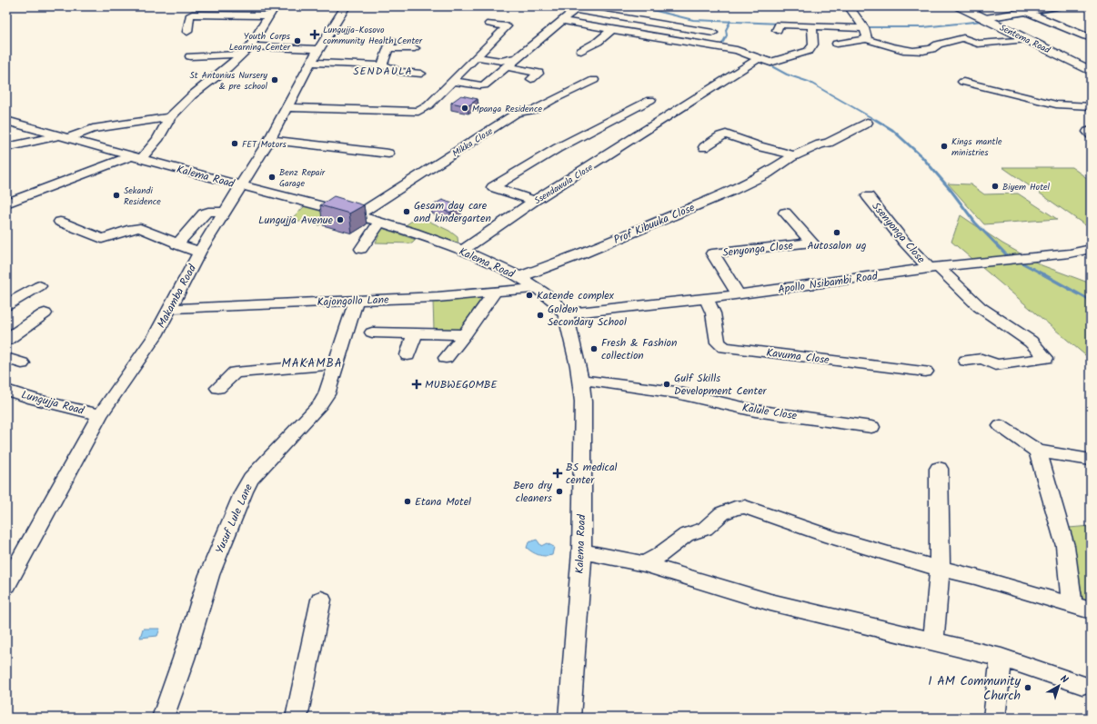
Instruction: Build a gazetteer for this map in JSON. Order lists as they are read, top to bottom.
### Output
{
  "streets": {
    "main road": ["Sentema Road"],
    "street": [
      "Mikka Close",
      "Kalema Road",
      "Ssendawula Close",
      "Prof Kibuuka Close",
      "Ssenyonga Close",
      "Senyonga Close",
      "Apollo Nsibambi Road",
      "Makamba Road",
      "Kajongollo Lane",
      "Kavuma Close",
      "Lungujja Road",
      "Kalule Close",
      "Yusuf Lule Lane"
    ]
  },
  "crossings": [
    ["Mikka Close", "Kalema Road"],
    ["Kalema Road", "Ssendawula Close"],
    ["Kalema Road", "Prof Kibuuka Close"],
    ["Kalema Road", "Apollo Nsibambi Road"],
    ["Kalema Road", "Makamba Road"],
    ["Kalema Road", "Kajongollo Lane"],
    ["Kalema Road", "Kalule Close"],
    ["Ssenyonga Close", "Apollo Nsibambi Road"],
    ["Senyonga Close", "Apollo Nsibambi Road"],
    ["Apollo Nsibambi Road", "Kavuma Close"],
    ["Makamba Road", "Kajongollo Lane"],
    ["Makamba Road", "Lungujja Road"],
    ["Kajongollo Lane", "Yusuf Lule Lane"]
  ],
  "districts": ["SENDAULA", "MAKAMBA"],
  "places": {
    "health": ["Lungujja-Kosovo community Health Center", "MUBWEGOMBE", "BS medical center"],
    "other": [
      "Youth Corps Learning Center",
      "St Antonius Nursery & pre school",
      "Mpanga Residence",
      "FET Motors",
      "Kings mantle ministries",
      "Benz Repair Garage",
      "Biyem Hotel",
      "Sekandi Residence",
      "Gesam day care and kindergarten",
      "Lungujja Avenue",
      "Autosalon ug",
      "Katende complex",
      "Golden Secondary School",
      "Fresh & Fashion collection",
      "Gulf Skills Development Center",
      "Bero dry cleaners",
      "Etana Motel",
      "I AM Community Church"
    ]
  },
  "north": "top right"
}
